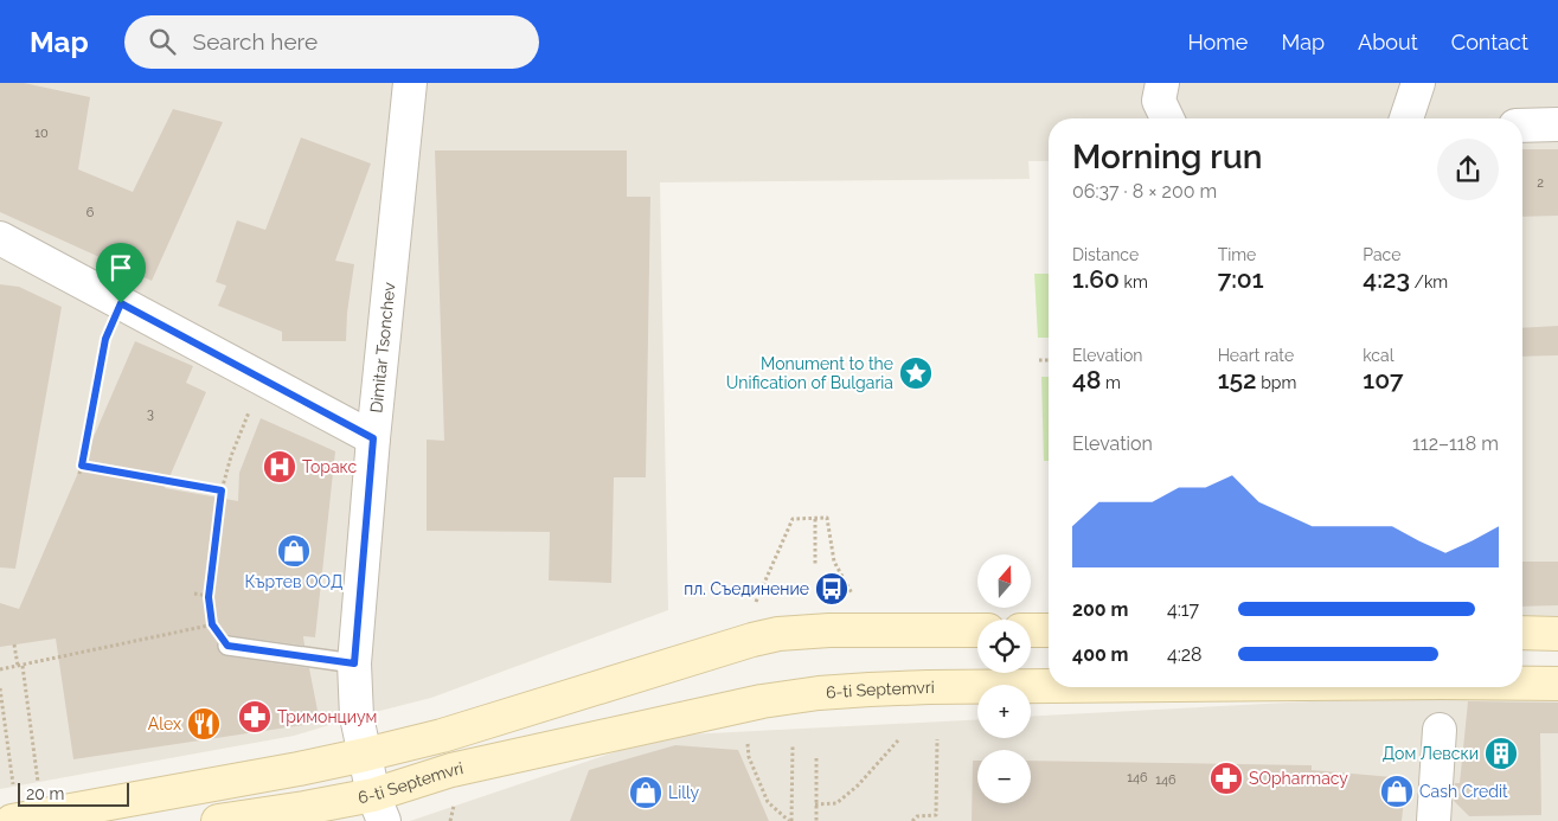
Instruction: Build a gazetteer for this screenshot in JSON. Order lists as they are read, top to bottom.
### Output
{
  "streets": {
    "main road": ["6-ti Septemvri"],
    "street": ["Dimitar Tsonchev"]
  },
  "crossings": [
    ["Dimitar Tsonchev", "6-ti Septemvri"]
  ],
  "places": {
    "place": ["Monument to the Unification of Bulgaria"],
    "hospital": ["Торакс"],
    "shop": ["Къртев ООД", "Cash Credit", "Lilly"],
    "bus stop": ["пл. Съединение"],
    "pharmacy": ["Тримонциум", "SOpharmacy"],
    "restaurant": ["Alex"],
    "building": ["Дом Левски"]
  },
  "house_numbers": [
    "10",
    "2",
    "6",
    "3",
    "146",
    "146"
  ],
  "scale_bar": "20 m",
  "north": "top",
  "page": {
    "header": "Map",
    "search": "Search here",
    "nav": [
      "Home",
      "Map",
      "About",
      "Contact"
    ],
    "heading": ["Morning run", "06:37 · 8 × 200 m"],
    "stats": [
      ["Distance", "1.60 km"],
      ["Time", "7:01"],
      ["Pace", "4:23 /km"],
      ["Elevation", "48 m"],
      ["Heart rate", "152 bpm"],
      ["kcal", "107"]
    ],
    "chart": ["Elevation", "112–118 m"],
    "map_buttons": ["+", "−"],
    "list": [
      {
        "name": "200 m",
        "note": "4:17"
      },
      {
        "name": "400 m",
        "note": "4:28"
      }
    ],
    "scale": "20 m"
  }
}
